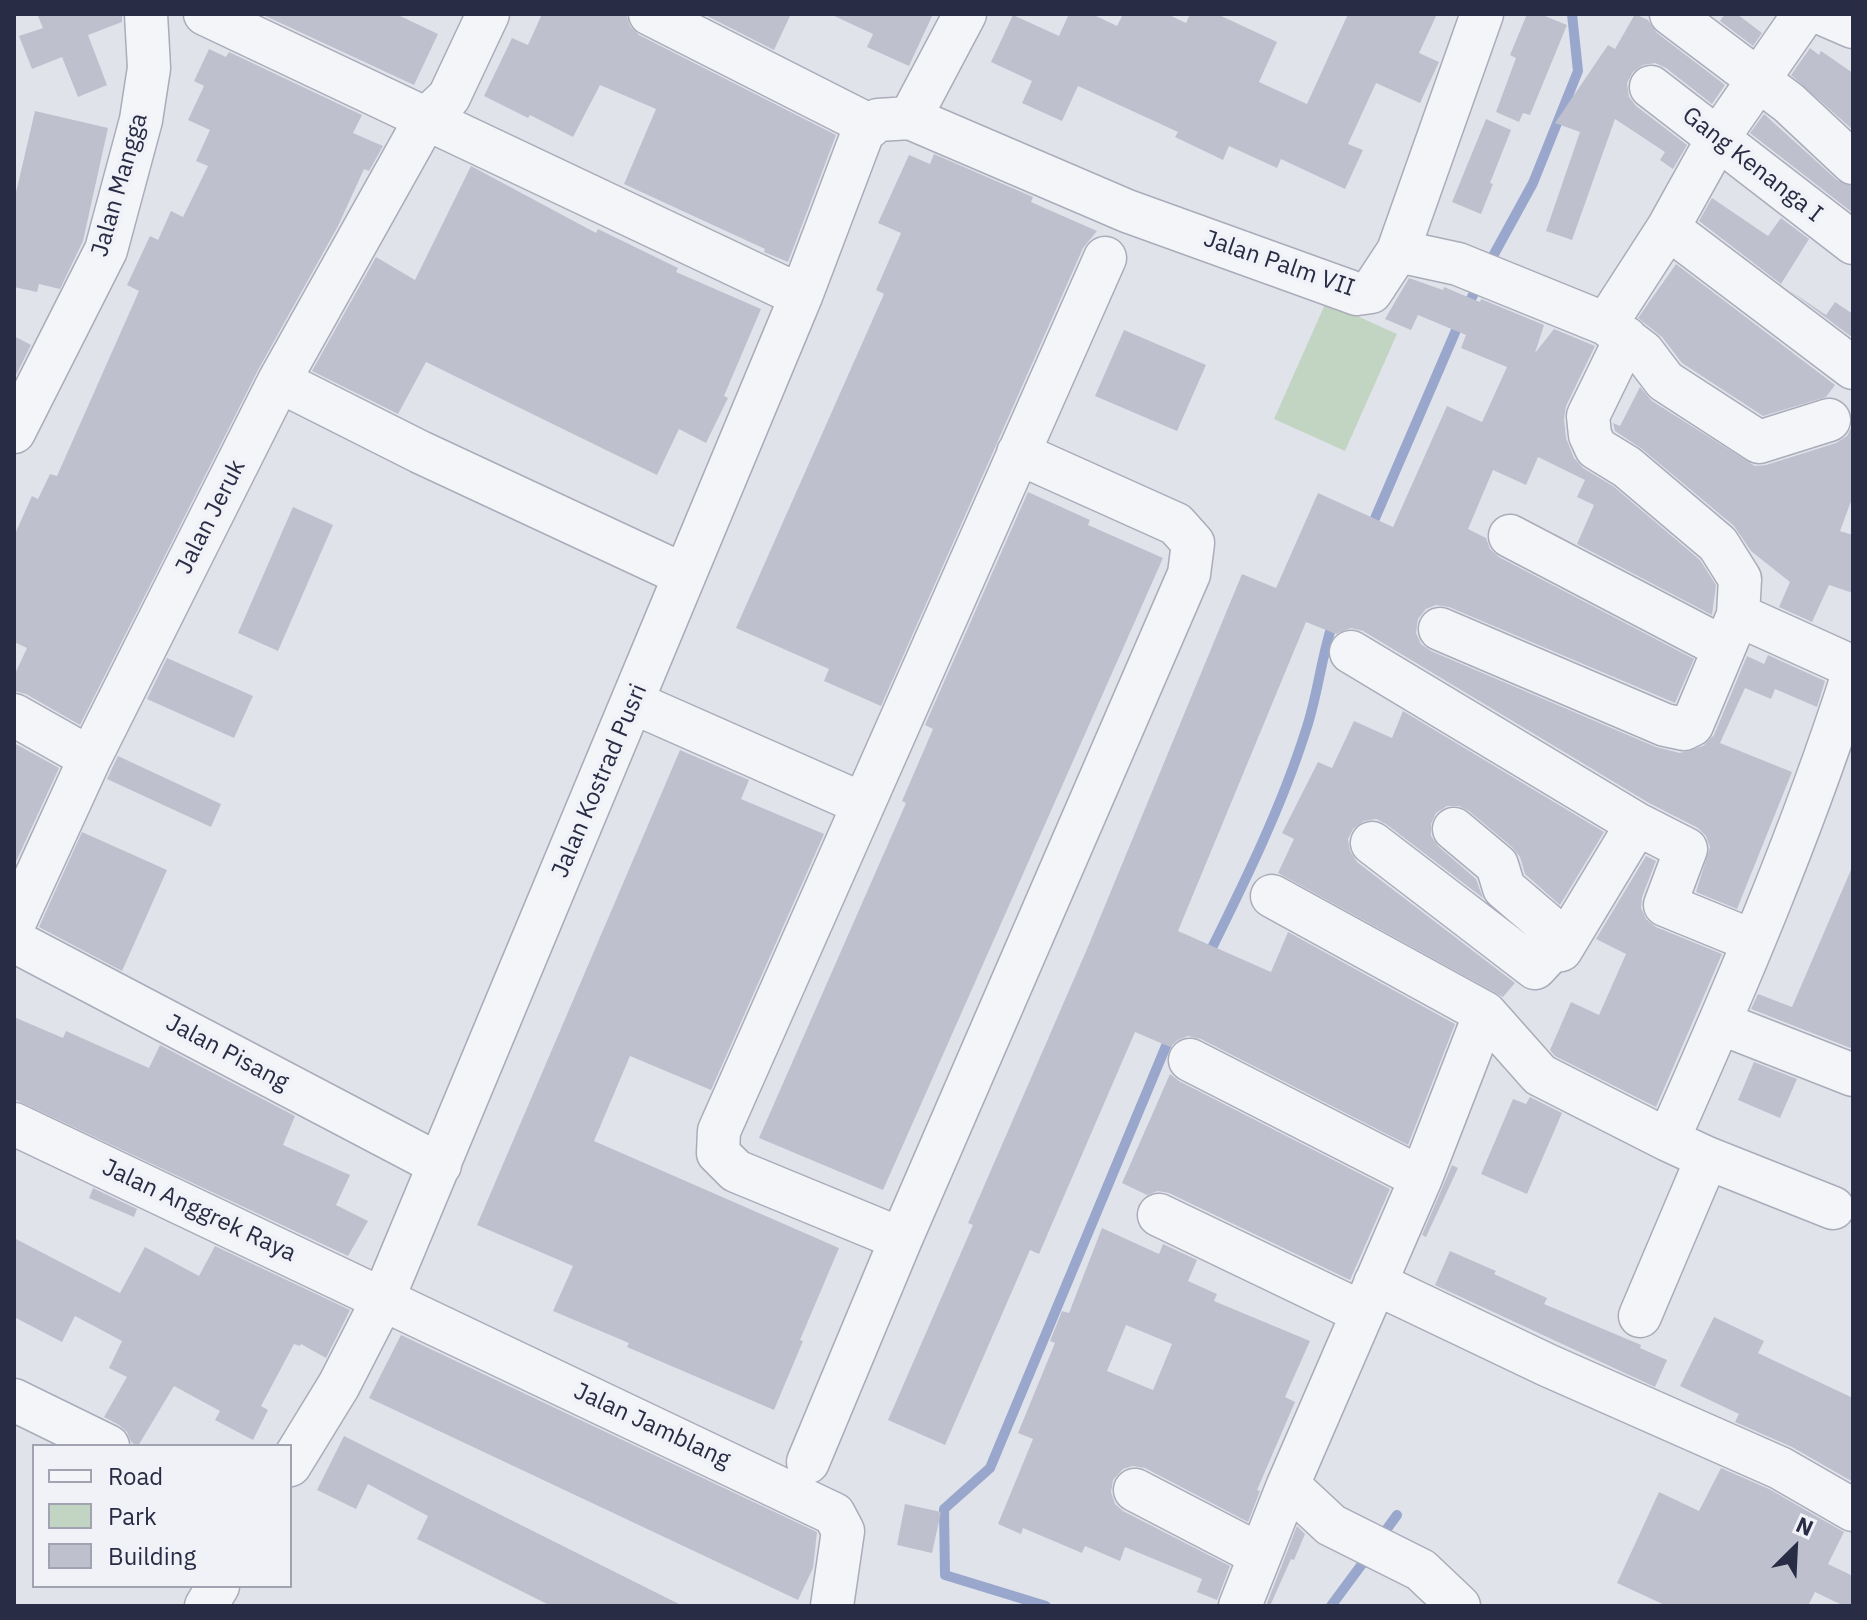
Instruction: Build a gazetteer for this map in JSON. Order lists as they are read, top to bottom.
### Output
{
  "streets": {
    "street": [
      "Gang Kenanga I",
      "Jalan Mangga",
      "Jalan Palm VII",
      "Jalan Jeruk",
      "Jalan Kostrad Pusri",
      "Jalan Pisang",
      "Jalan Anggrek Raya",
      "Jalan Jamblang"
    ]
  },
  "crossings": [
    ["Jalan Kostrad Pusri", "Jalan Pisang"],
    ["Jalan Kostrad Pusri", "Jalan Anggrek Raya"],
    ["Jalan Kostrad Pusri", "Jalan Jamblang"],
    ["Jalan Anggrek Raya", "Jalan Jamblang"]
  ],
  "legend": ["Road", "Park", "Building"],
  "north": "top right"
}
